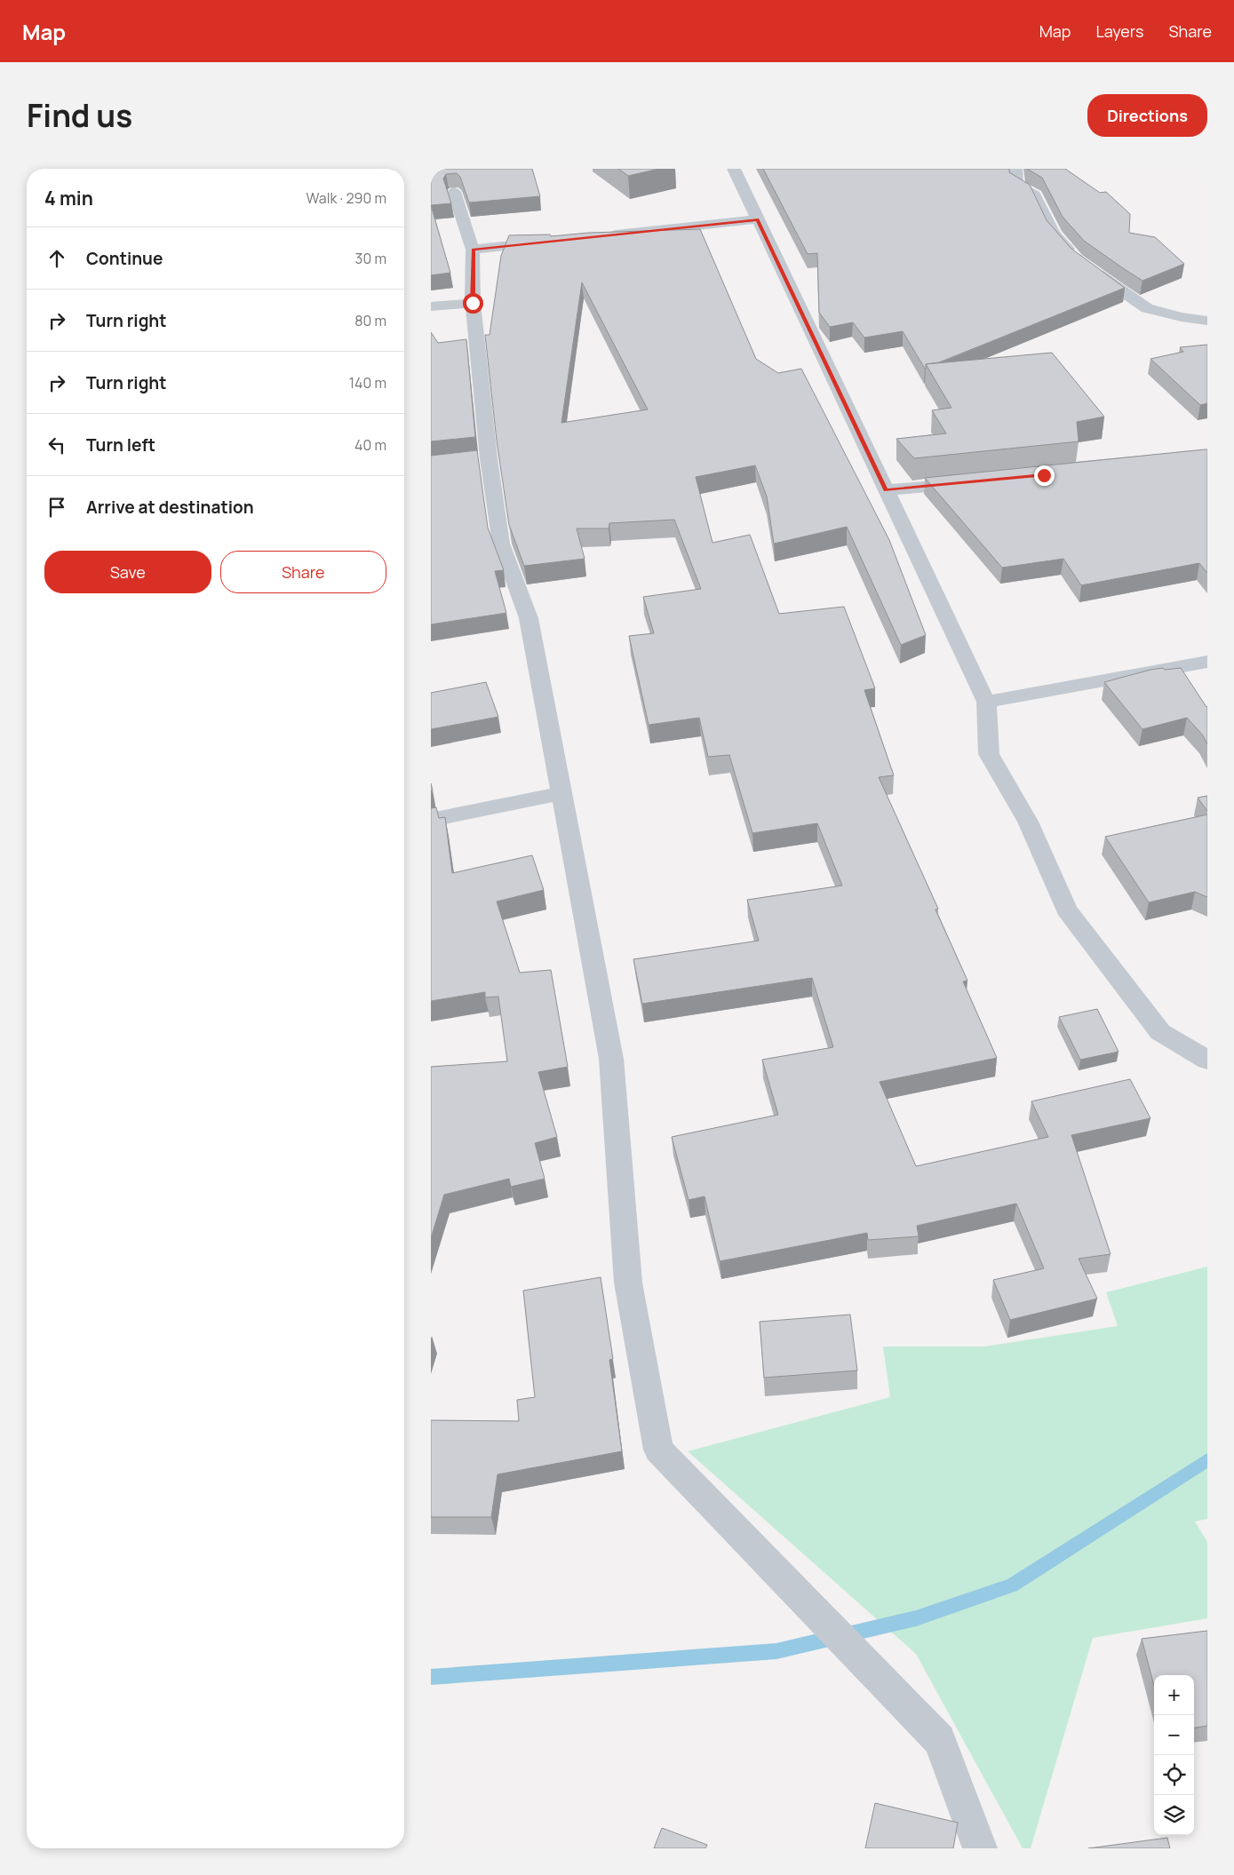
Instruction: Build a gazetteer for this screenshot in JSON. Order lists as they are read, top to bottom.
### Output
{
  "page": {
    "header": "Map",
    "nav": ["Map", "Layers", "Share"],
    "title": "Find us",
    "buttons": [
      "Directions",
      ["Save", "Share"]
    ],
    "heading": ["4 min", "Walk · 290 m"],
    "list": [
      ["Continue", "30 m"],
      ["Turn right", "80 m"],
      ["Turn right", "140 m"],
      ["Turn left", "40 m"],
      "Arrive at destination"
    ],
    "map_buttons": ["+", "−"]
  }
}
